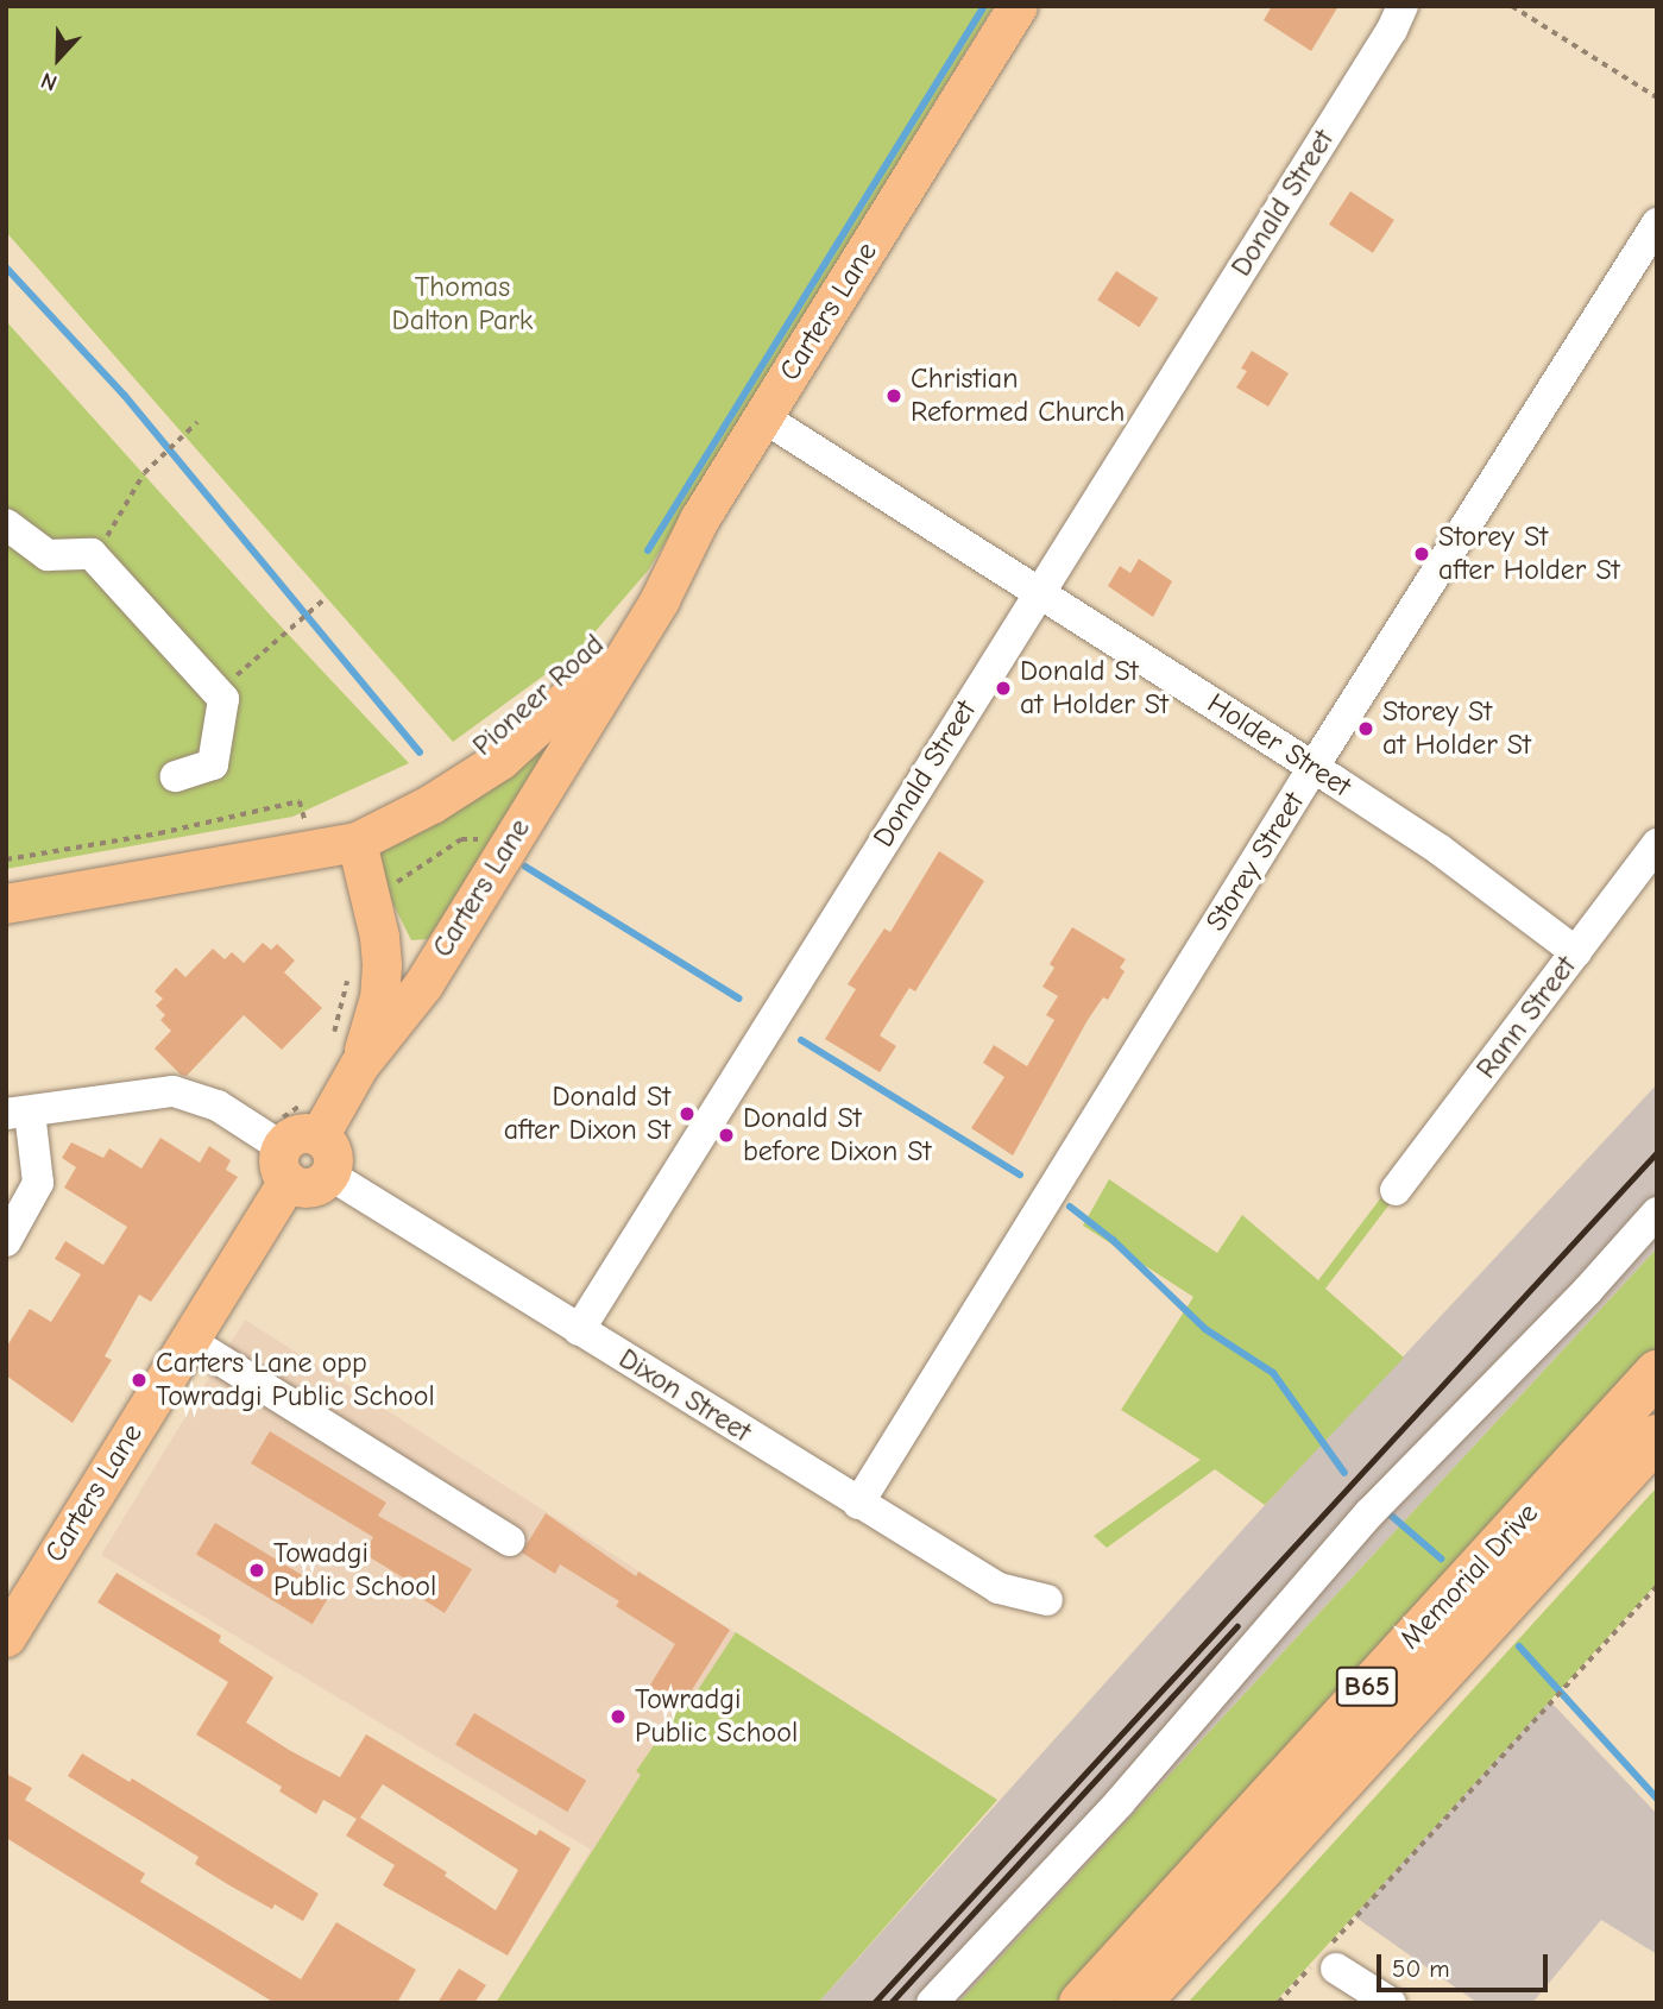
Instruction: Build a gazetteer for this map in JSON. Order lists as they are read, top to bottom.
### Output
{
  "streets": {
    "highway": ["Memorial Drive", "B65"],
    "main road": ["Carters Lane", "Pioneer Road"],
    "street": [
      "Donald Street",
      "Holder Street",
      "Storey Street",
      "Rann Street",
      "Dixon Street"
    ]
  },
  "crossings": [
    ["Donald Street", "Holder Street"],
    ["Donald Street", "Dixon Street"],
    ["Carters Lane", "Pioneer Road"],
    ["Carters Lane", "Holder Street"],
    ["Holder Street", "Storey Street"],
    ["Holder Street", "Rann Street"],
    ["Storey Street", "Dixon Street"]
  ],
  "parks": ["Thomas Dalton Park"],
  "places": [
    "Christian Reformed Church",
    "Storey St after Holder St",
    "Donald St at Holder St",
    "Storey St at Holder St",
    "Donald St after Dixon St",
    "Donald St before Dixon St",
    "Carters Lane opp Towradgi Public School",
    "Towadgi Public School",
    "Towradgi Public School"
  ],
  "scale_bar": "50 m",
  "north": "bottom"
}
